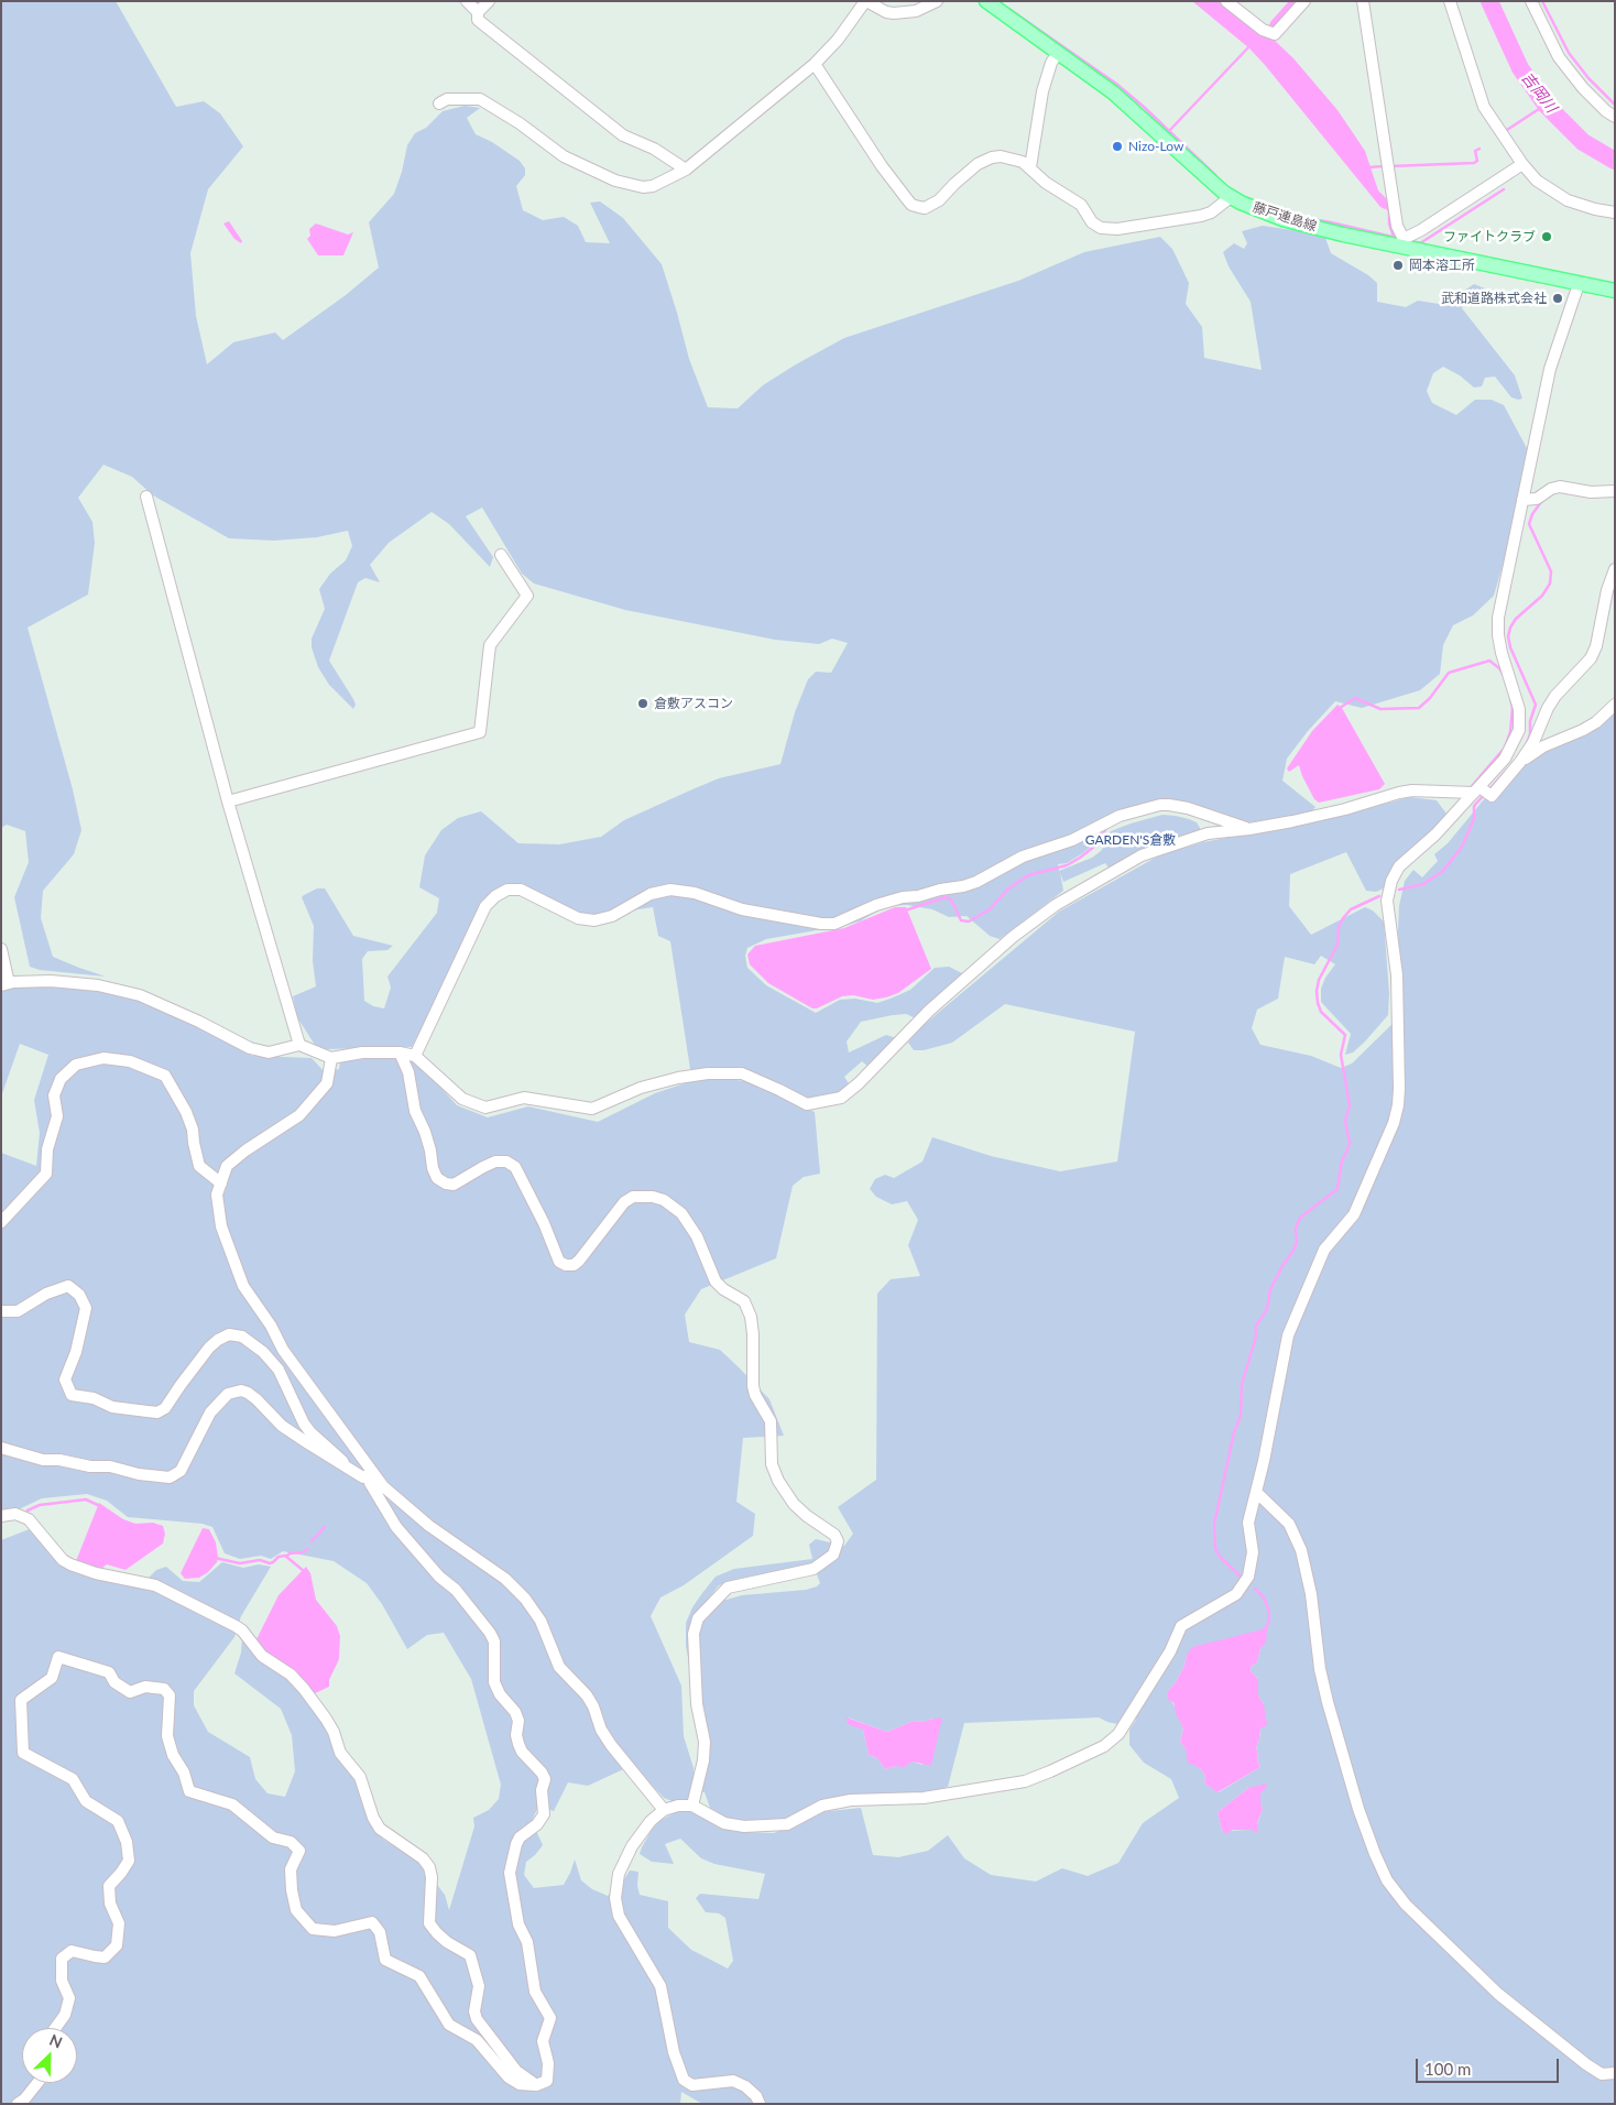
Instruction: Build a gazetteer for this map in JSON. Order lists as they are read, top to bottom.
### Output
{
  "streets": {
    "main road": ["藤戸連島線"]
  },
  "water": ["吉岡川"],
  "parks": ["GARDEN'S倉敷"],
  "places": [
    "Nizo-Low",
    "ファイトクラブ",
    "岡本溶工所",
    "武和道路株式会社",
    "倉敷アスコン"
  ],
  "scale_bar": "100 m",
  "north": "top right"
}
